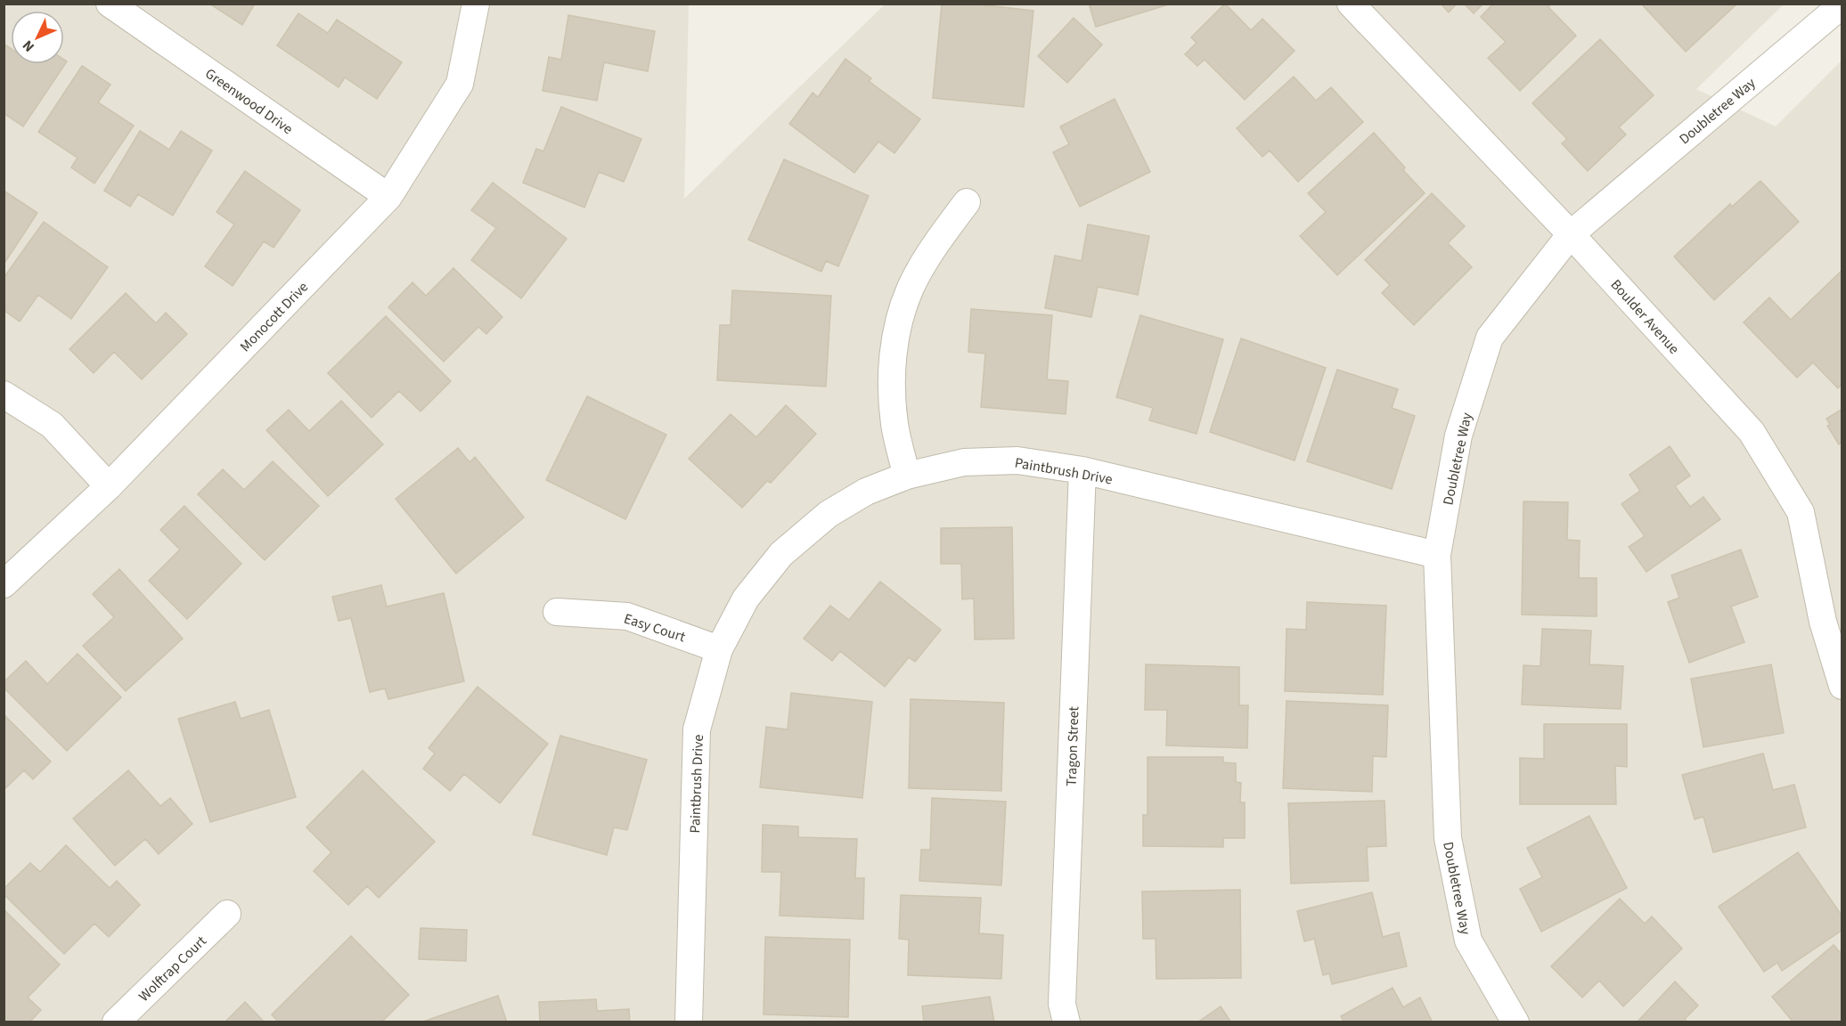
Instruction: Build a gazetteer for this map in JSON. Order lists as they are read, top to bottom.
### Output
{
  "streets": {
    "street": [
      "Greenwood Drive",
      "Doubletree Way",
      "Monocott Drive",
      "Boulder Avenue",
      "Paintbrush Drive",
      "Easy Court",
      "Tragon Street",
      "Wolftrap Court"
    ]
  },
  "crossings": [
    ["Greenwood Drive", "Monocott Drive"],
    ["Doubletree Way", "Boulder Avenue"],
    ["Doubletree Way", "Paintbrush Drive"],
    ["Paintbrush Drive", "Easy Court"],
    ["Paintbrush Drive", "Tragon Street"]
  ],
  "north": "bottom left"
}
